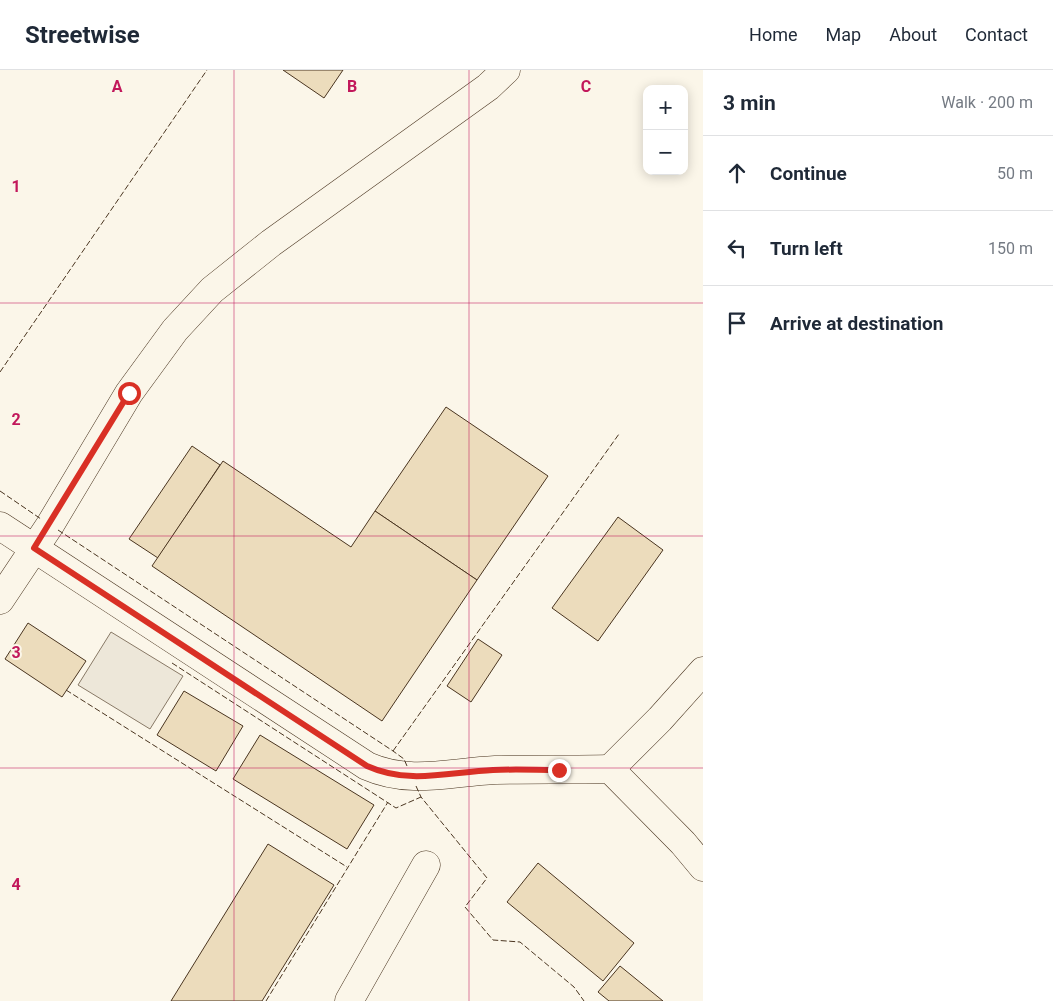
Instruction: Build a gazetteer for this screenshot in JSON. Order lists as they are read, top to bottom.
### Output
{
  "page": {
    "header": "Streetwise",
    "nav": [
      "Home",
      "Map",
      "About",
      "Contact"
    ],
    "heading": ["3 min", "Walk · 200 m"],
    "map_buttons": ["+", "−"],
    "list": [
      ["Continue", "50 m"],
      ["Turn left", "150 m"],
      "Arrive at destination"
    ]
  },
  "grid": {
    "columns": ["A", "B", "C"],
    "rows": [
      "1",
      "2",
      "3",
      "4"
    ]
  }
}
